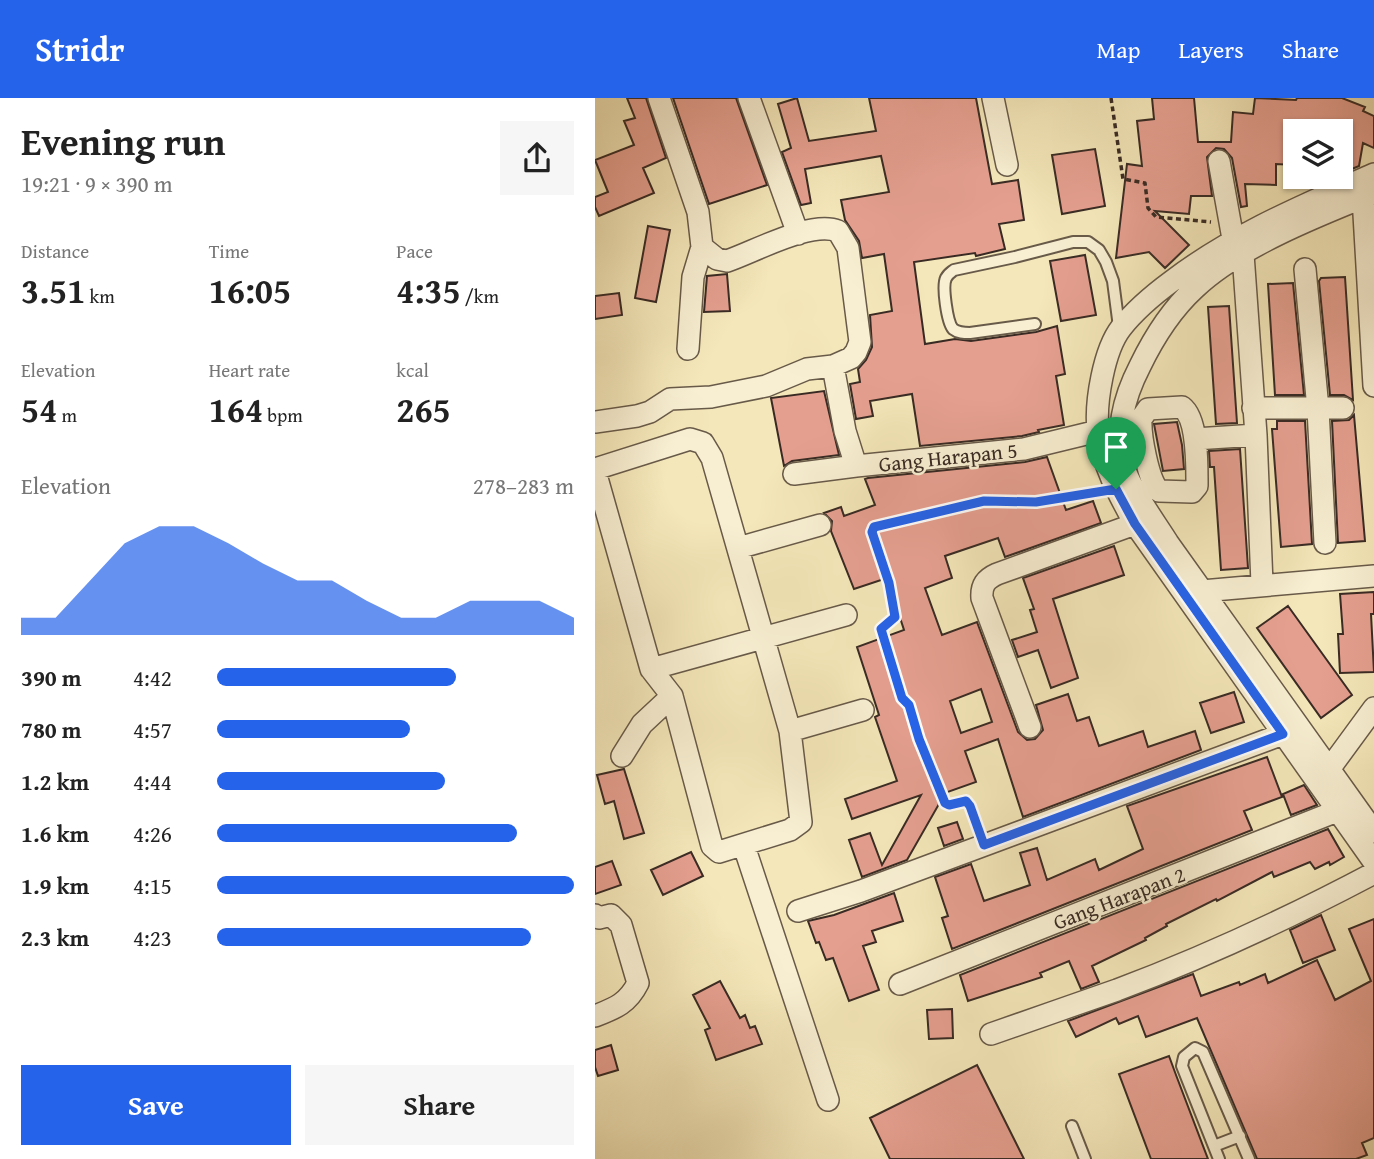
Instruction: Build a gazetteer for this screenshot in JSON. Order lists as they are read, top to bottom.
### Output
{
  "streets": {
    "street": ["Gang Harapan 5", "Gang Harapan 2"]
  },
  "page": {
    "header": "Stridr",
    "nav": ["Map", "Layers", "Share"],
    "heading": ["Evening run", "19:21 · 9 × 390 m"],
    "stats": [
      ["Distance", "3.51 km"],
      ["Time", "16:05"],
      ["Pace", "4:35 /km"],
      ["Elevation", "54 m"],
      ["Heart rate", "164 bpm"],
      ["kcal", "265"]
    ],
    "chart": ["Elevation", "278–283 m"],
    "list": [
      {
        "name": "390 m",
        "note": "4:42"
      },
      {
        "name": "780 m",
        "note": "4:57"
      },
      {
        "name": "1.2 km",
        "note": "4:44"
      },
      {
        "name": "1.6 km",
        "note": "4:26"
      },
      {
        "name": "1.9 km",
        "note": "4:15"
      },
      {
        "name": "2.3 km",
        "note": "4:23"
      }
    ],
    "buttons": ["Save", "Share"]
  }
}
